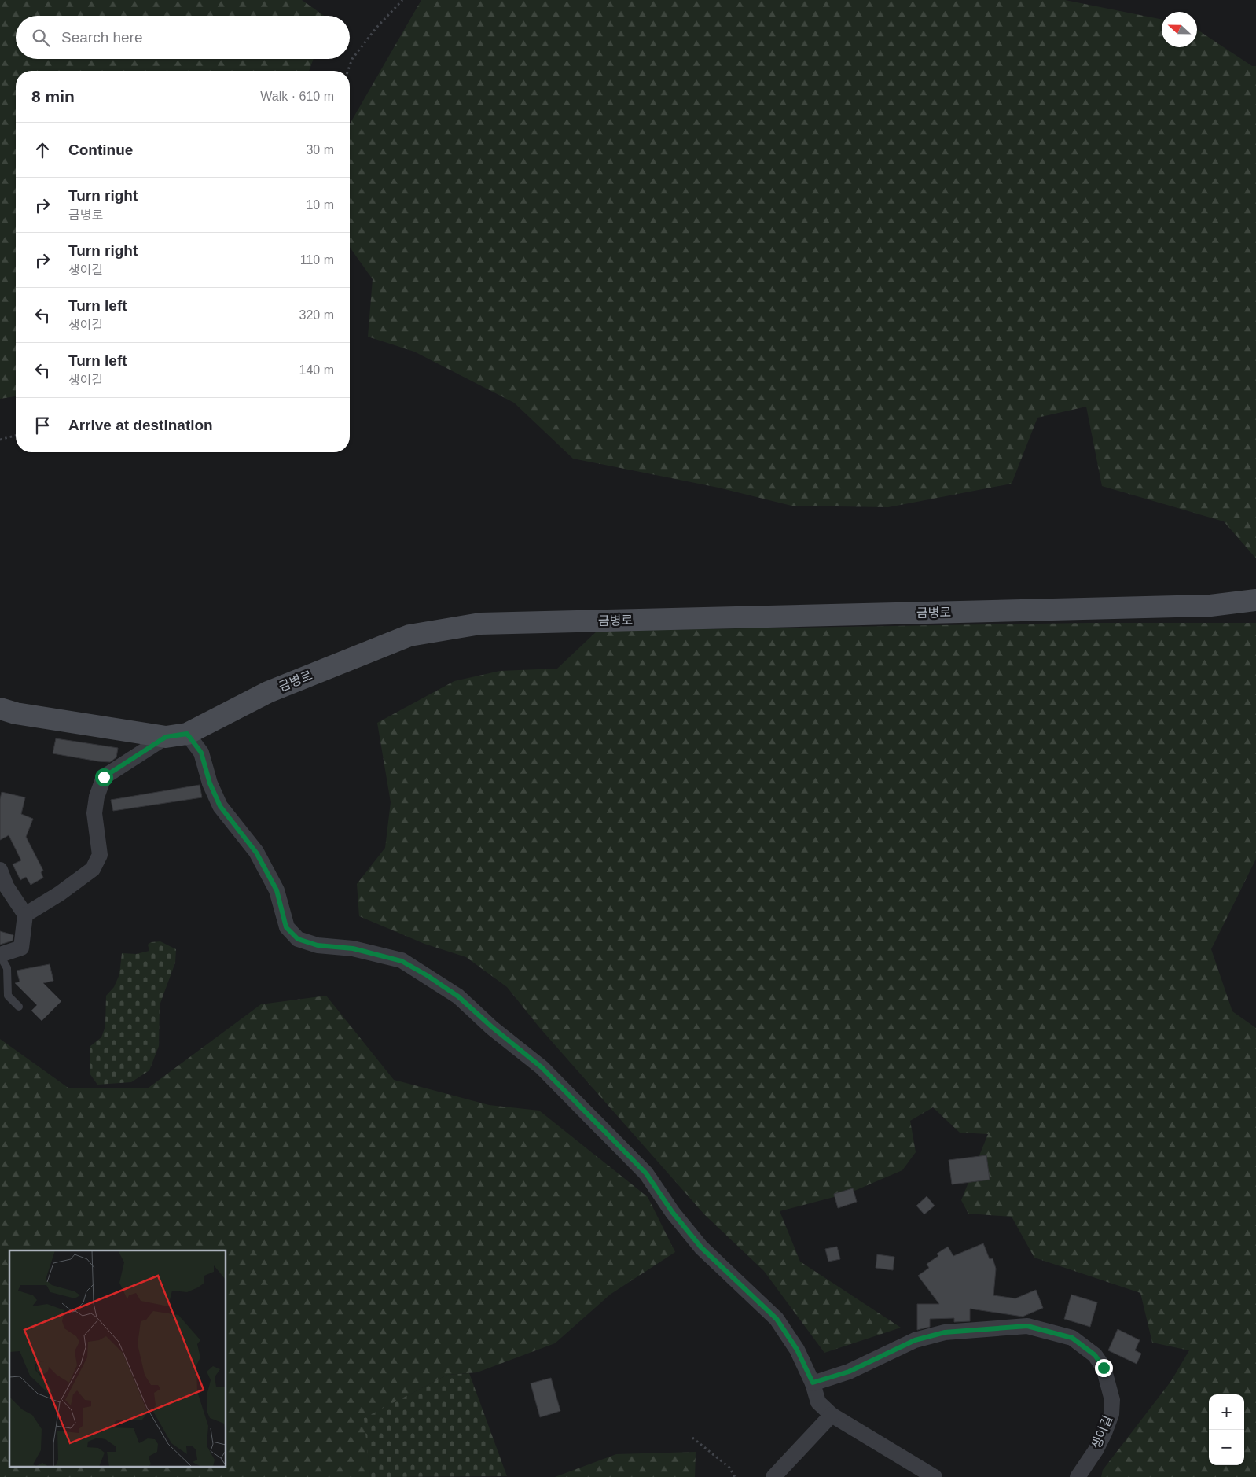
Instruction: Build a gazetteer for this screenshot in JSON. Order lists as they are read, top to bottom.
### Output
{
  "streets": {
    "street": ["금병로", "생이길"]
  },
  "north": "left",
  "page": {
    "search": "Search here",
    "heading": ["8 min", "Walk · 610 m"],
    "list": [
      ["Continue", "30 m"],
      ["Turn right", "금병로", "10 m"],
      ["Turn right", "생이길", "110 m"],
      ["Turn left", "생이길", "320 m"],
      ["Turn left", "생이길", "140 m"],
      "Arrive at destination"
    ],
    "map_buttons": ["+", "−"]
  }
}
